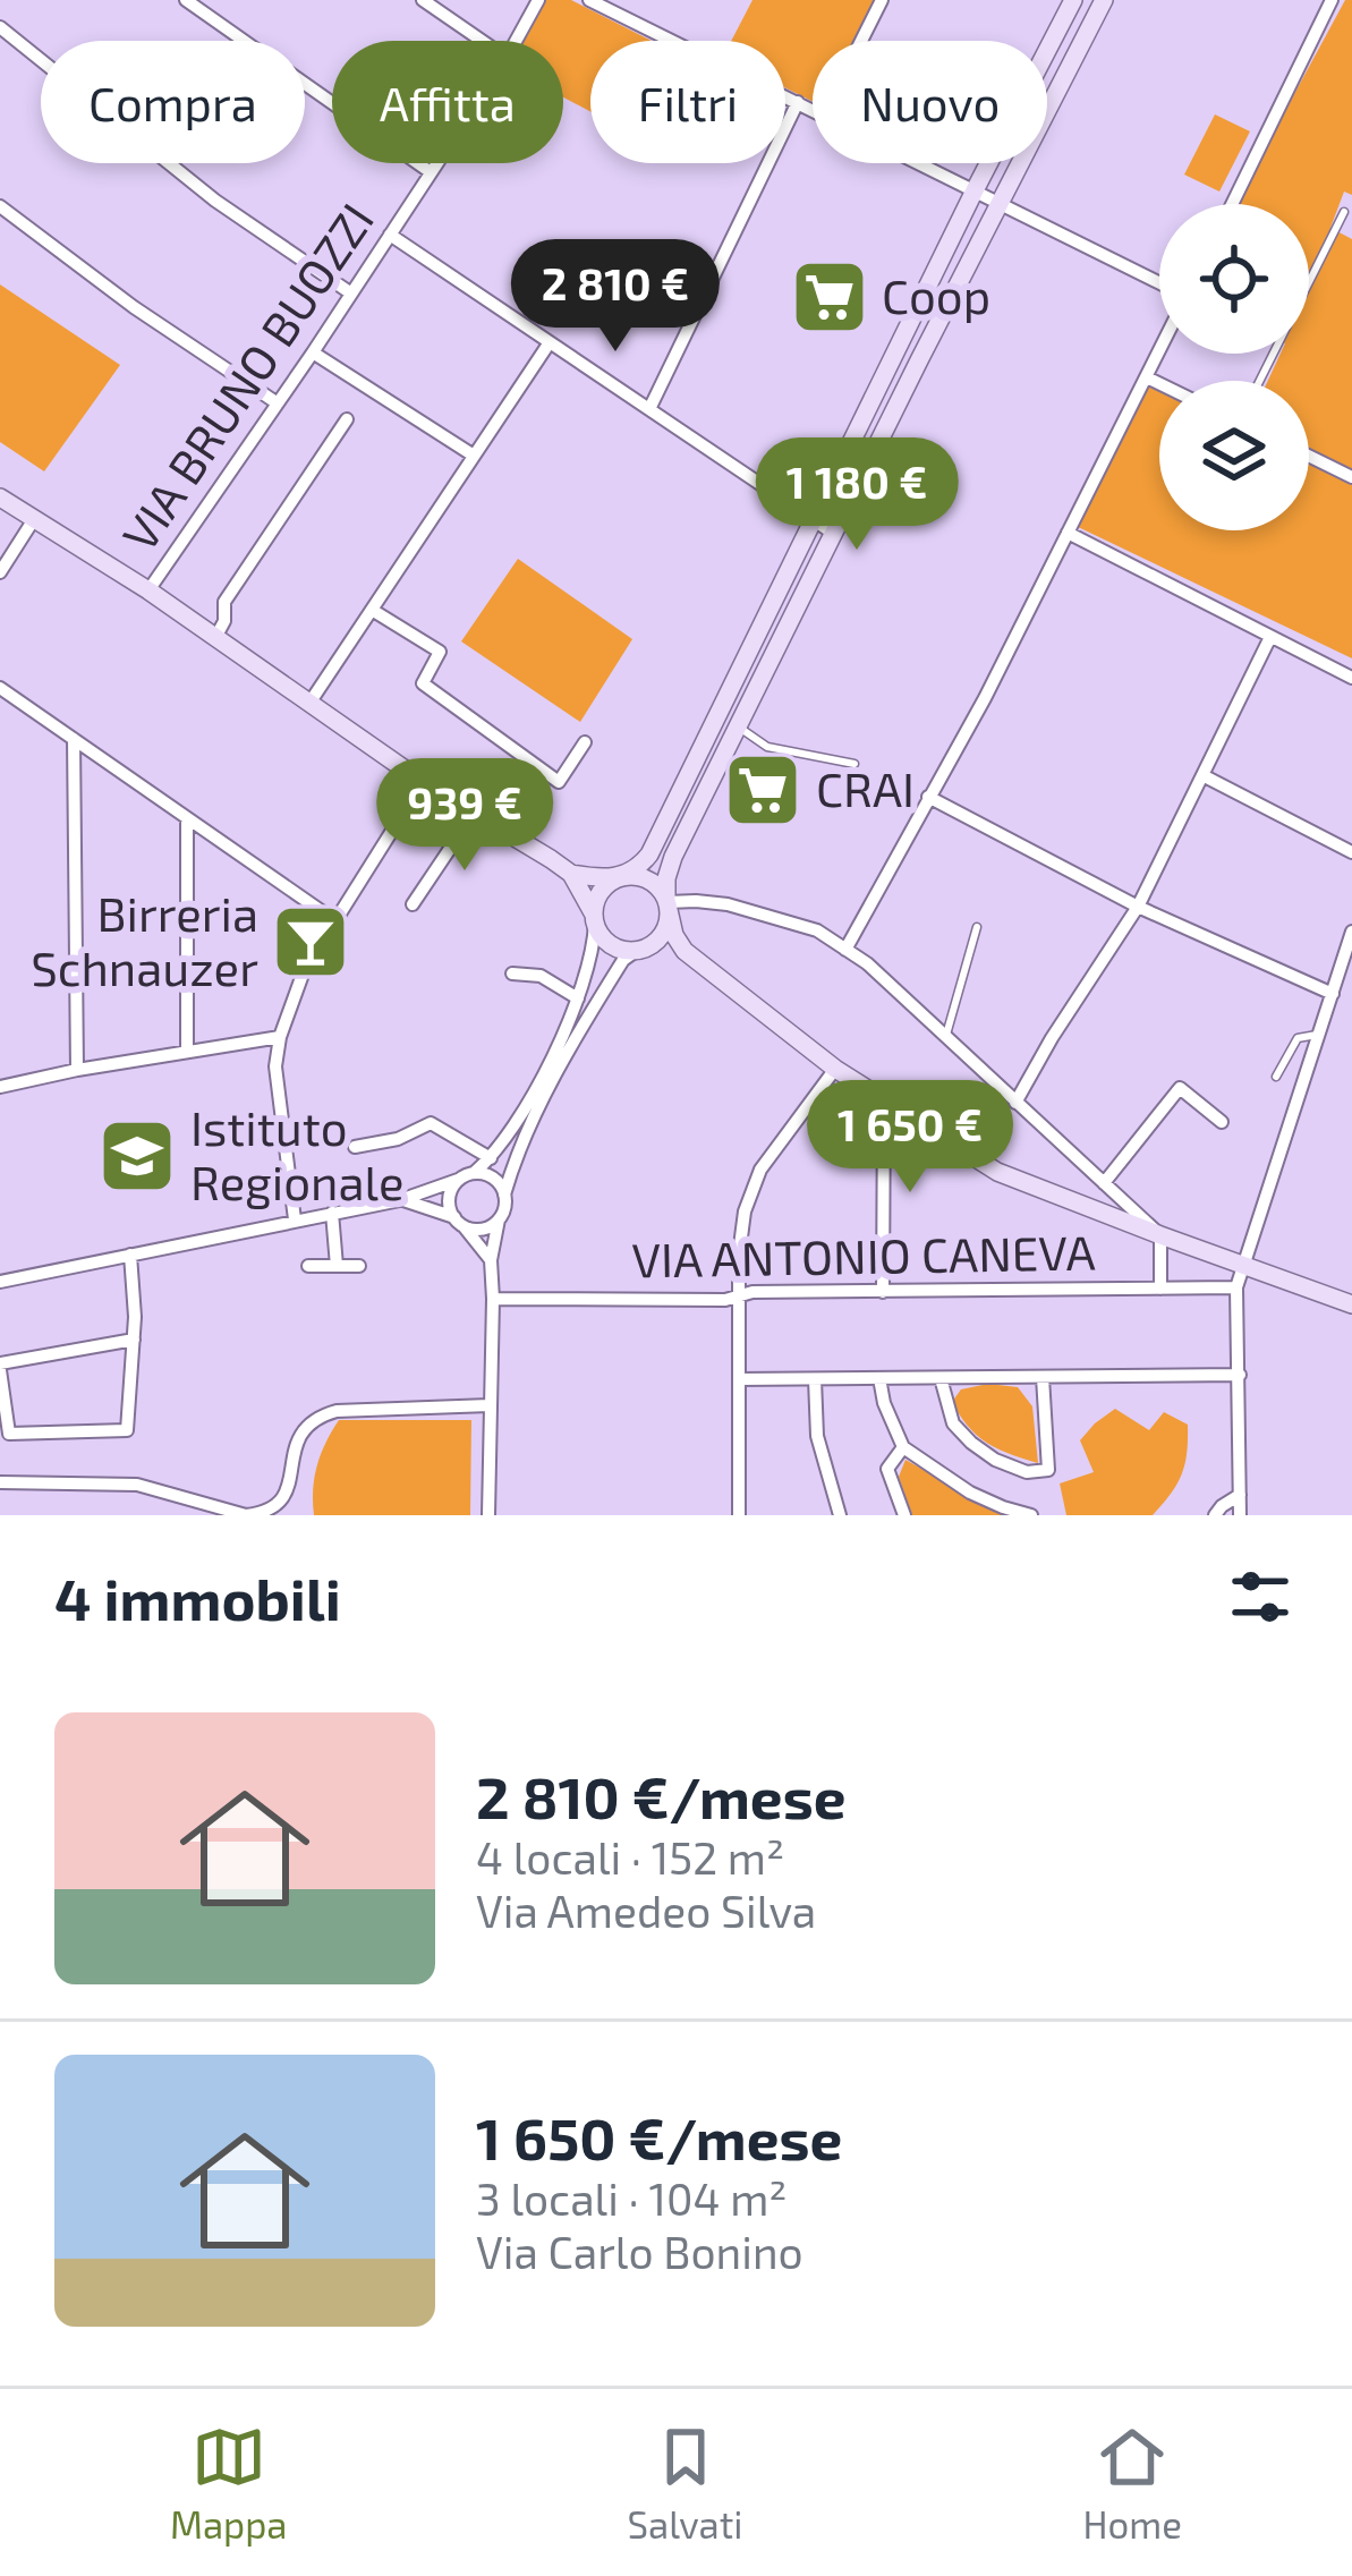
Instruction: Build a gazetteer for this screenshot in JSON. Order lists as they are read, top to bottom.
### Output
{
  "streets": {
    "street": ["VIA BRUNO BUOZZI", "VIA ANTONIO CANEVA"]
  },
  "places": {
    "supermarket": ["Coop", "CRAI"],
    "bar": ["Birreria Schnauzer"],
    "school or university": ["Istituto Regionale"]
  },
  "page": {
    "chip": [
      "Compra",
      "Affitta",
      "Filtri",
      "Nuovo"
    ],
    "price": [
      "2 810 €",
      "1 180 €",
      "939 €",
      "1 650 €"
    ],
    "heading": "4 immobili",
    "list": [
      {
        "name": "2 810 €/mese",
        "note": "4 locali · 152 m² · Via Amedeo Silva"
      },
      {
        "name": "1 650 €/mese",
        "note": "3 locali · 104 m² · Via Carlo Bonino"
      }
    ],
    "tabs": ["Mappa", "Salvati", "Home"]
  }
}
